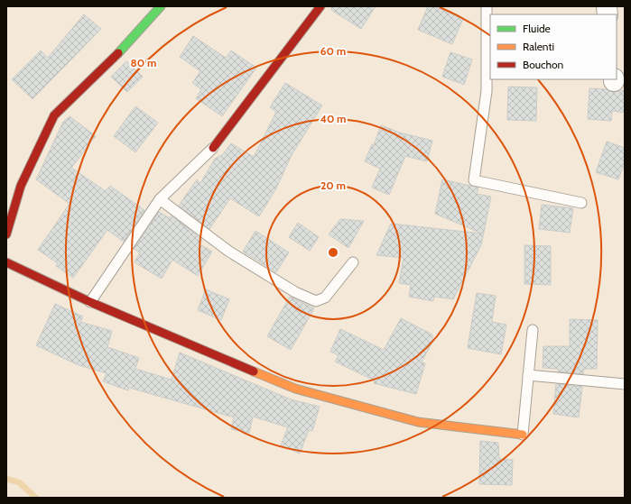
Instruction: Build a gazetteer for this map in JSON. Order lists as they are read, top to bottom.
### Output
{
  "legend": ["Fluide", "Ralenti", "Bouchon"],
  "rings": [
    "60 m",
    "80 m",
    "40 m",
    "20 m"
  ]
}
